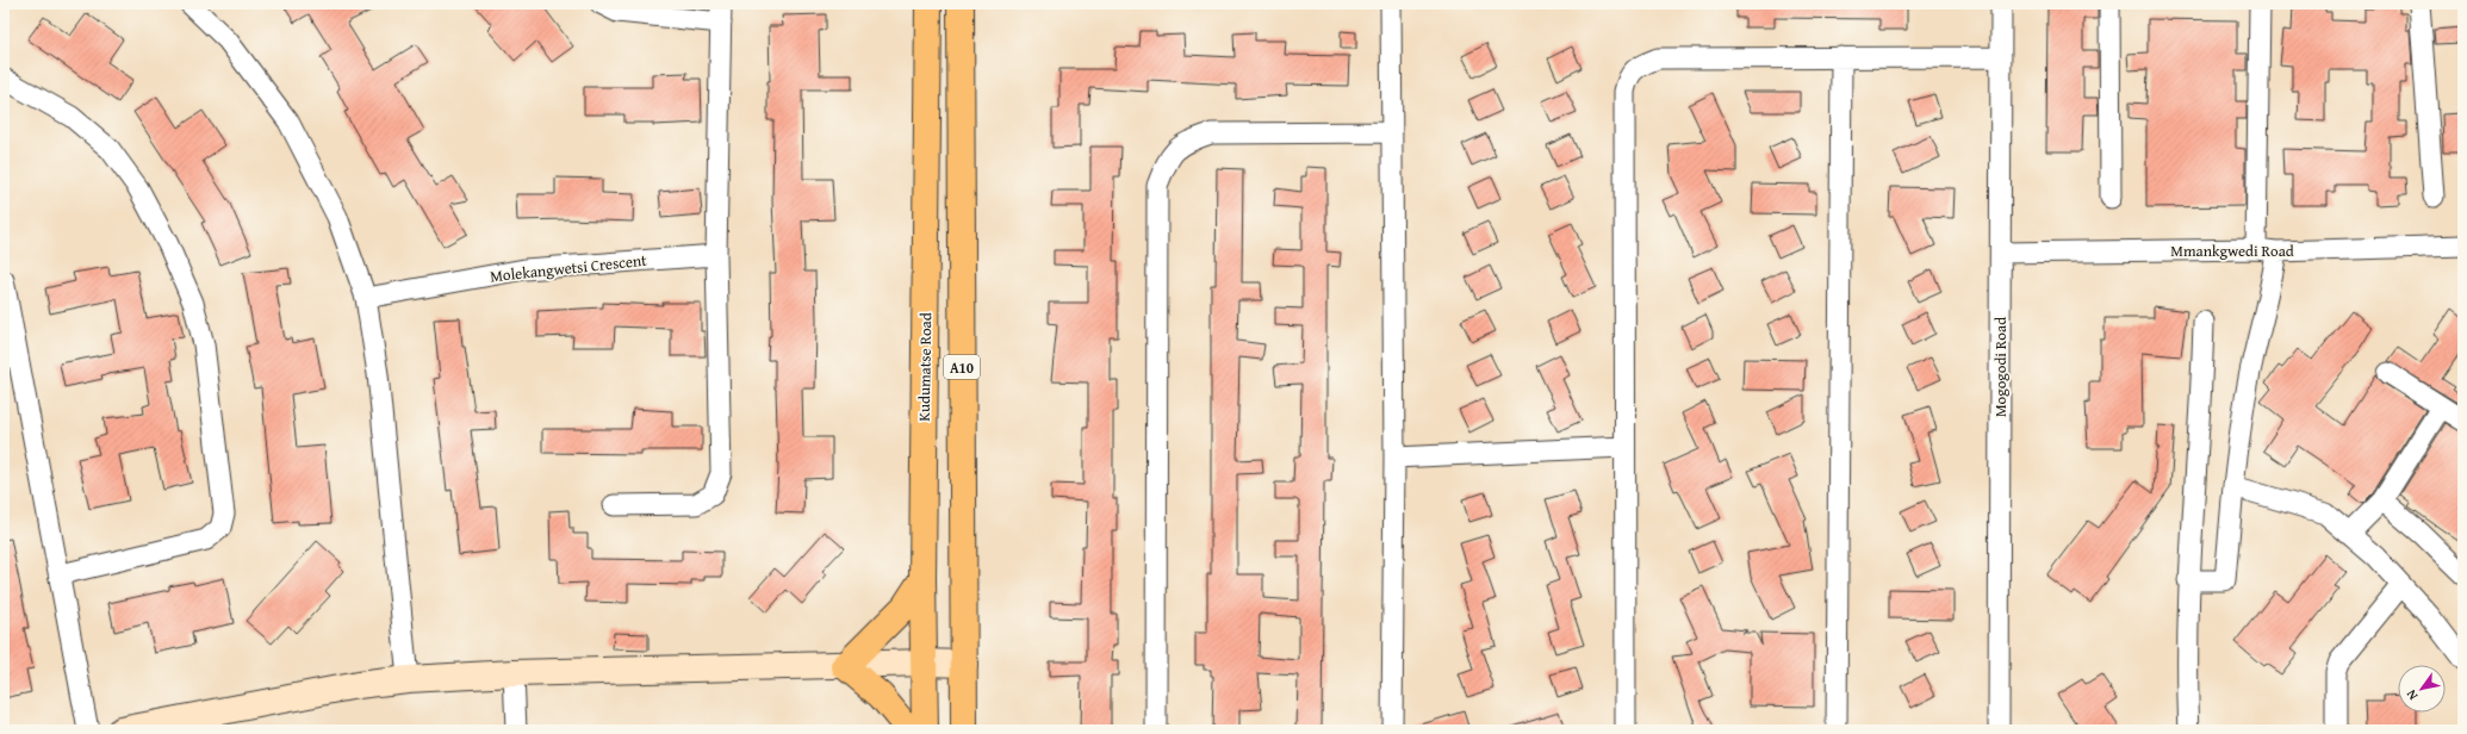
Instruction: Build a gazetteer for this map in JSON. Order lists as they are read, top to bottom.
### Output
{
  "streets": {
    "main road": ["Kudumatse Road", "A10"],
    "street": ["Mmankgwedi Road", "Molekangwetsi Crescent", "Mogogodi Road"]
  },
  "crossings": [
    ["Mmankgwedi Road", "Mogogodi Road"]
  ],
  "north": "bottom left"
}
